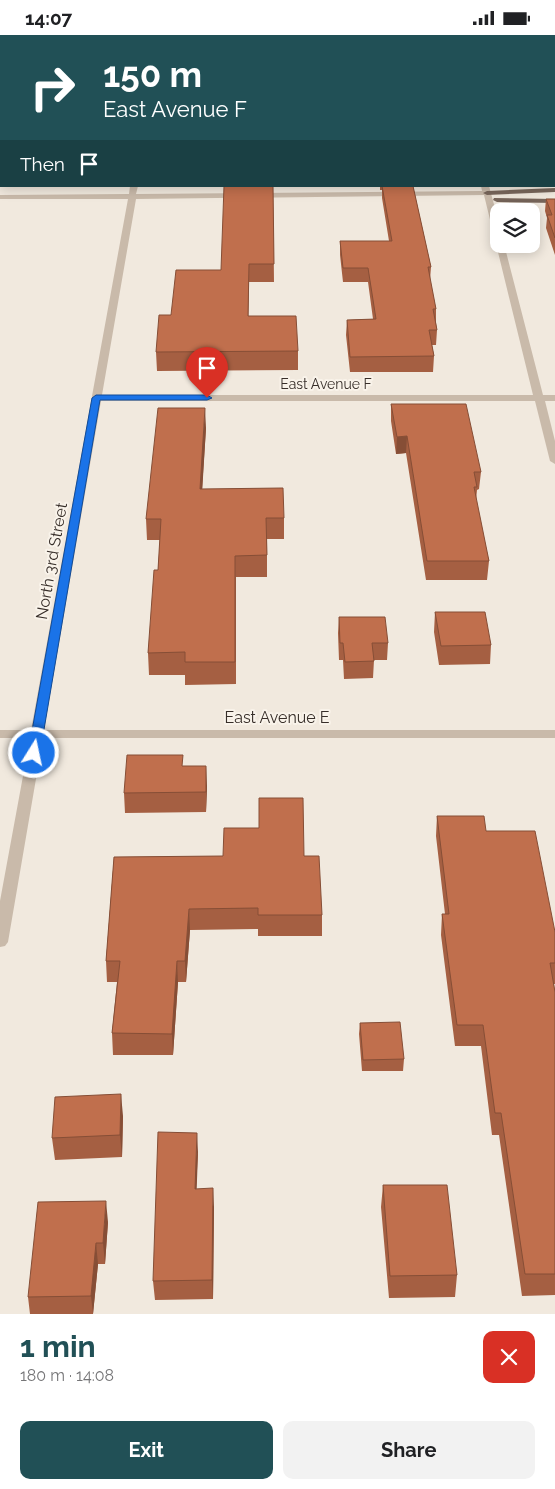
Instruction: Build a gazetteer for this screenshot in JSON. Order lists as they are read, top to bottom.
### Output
{
  "streets": {
    "street": ["East Avenue F", "North 3rd Street", "East Avenue E"]
  },
  "crossings": [
    ["East Avenue F", "North 3rd Street"],
    ["North 3rd Street", "East Avenue E"]
  ],
  "page": {
    "status": "14:07",
    "turn": ["150 m", "East Avenue F"],
    "then": "Then",
    "heading": ["1 min", "180 m · 14:08"],
    "buttons": ["Exit", "Share"]
  }
}
